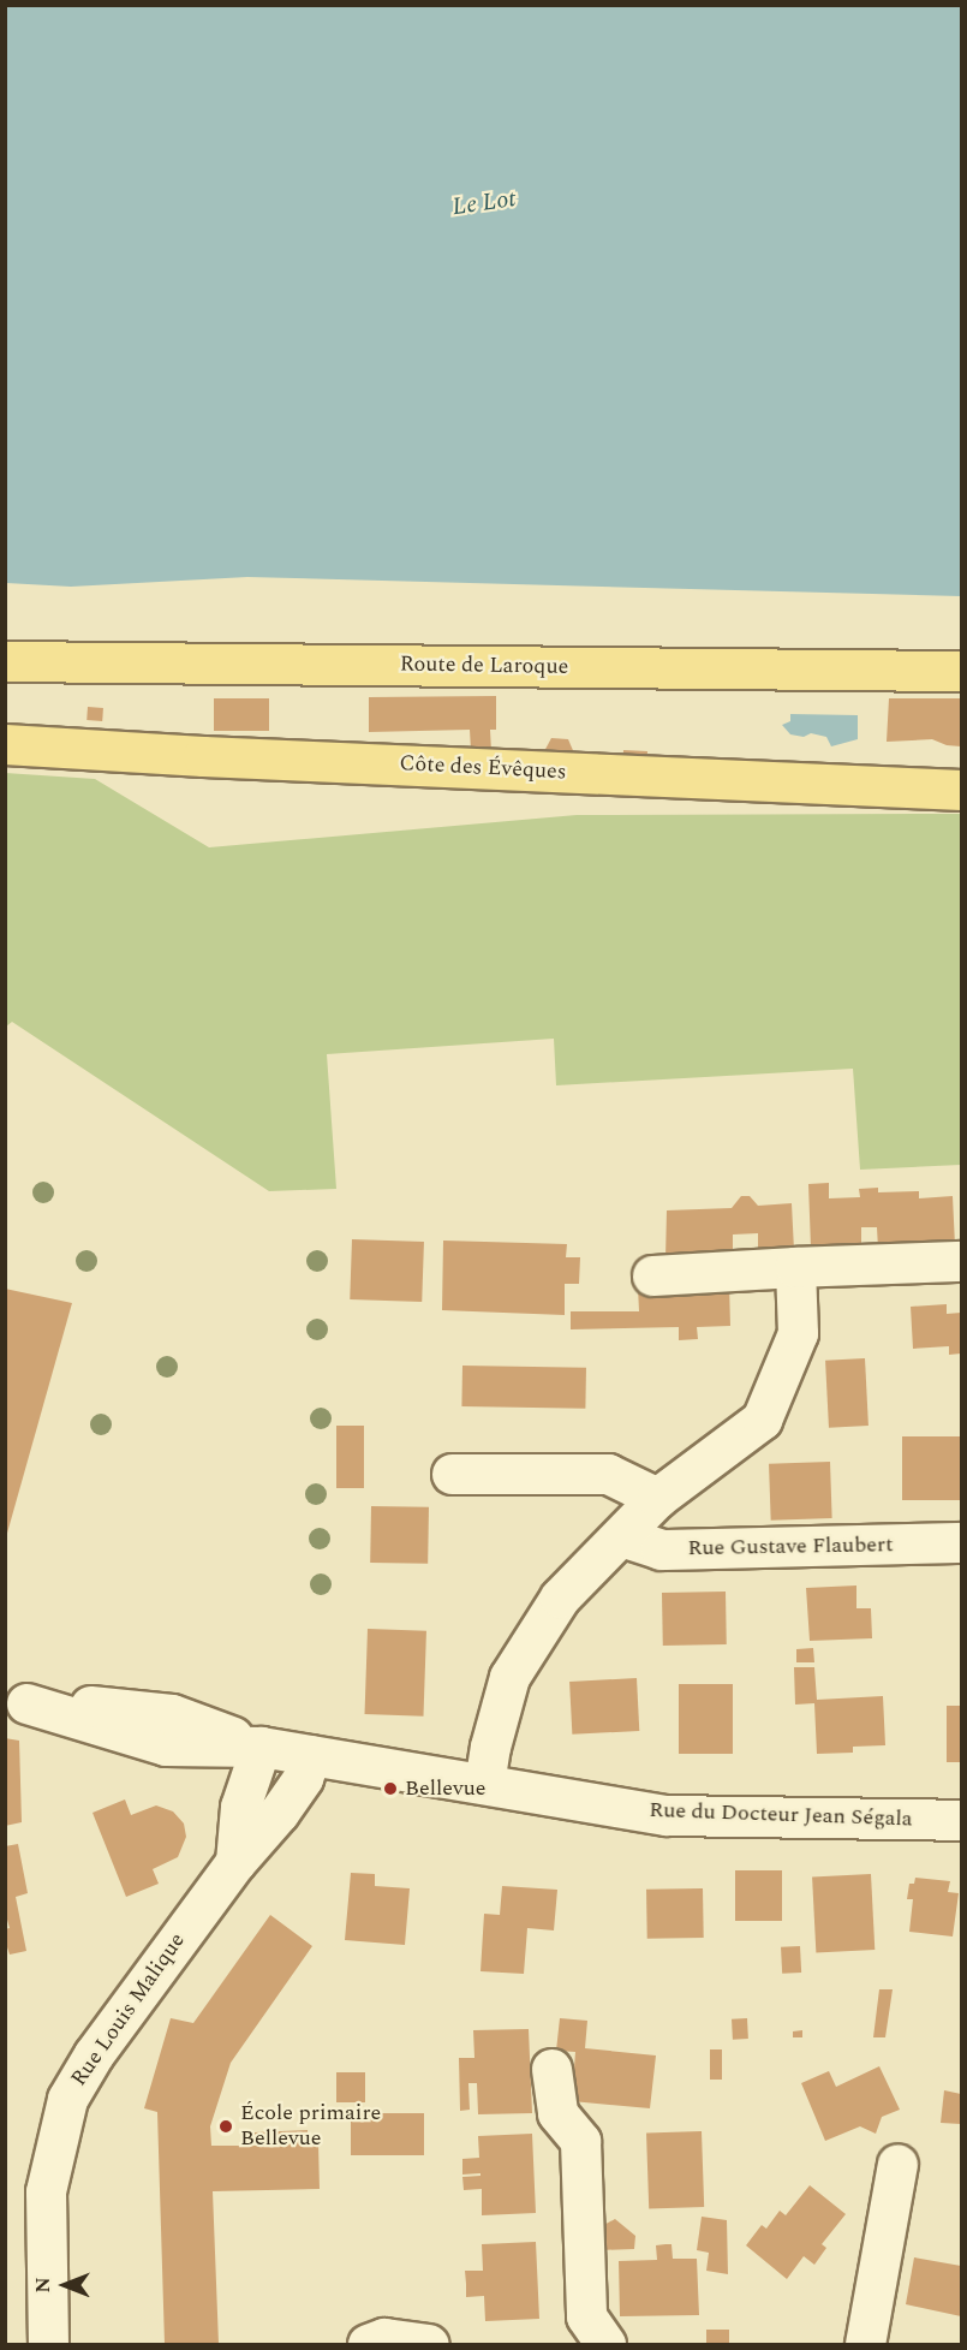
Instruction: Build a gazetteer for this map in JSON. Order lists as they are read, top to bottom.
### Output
{
  "streets": {
    "main road": ["Route de Laroque", "Côte des Évêques"],
    "street": ["Rue Gustave Flaubert", "Rue du Docteur Jean Ségala", "Rue Louis Malique"]
  },
  "crossings": [
    ["Rue du Docteur Jean Ségala", "Rue Louis Malique"]
  ],
  "water": ["Le Lot"],
  "places": ["Bellevue", "École primaire Bellevue"],
  "north": "left"
}
